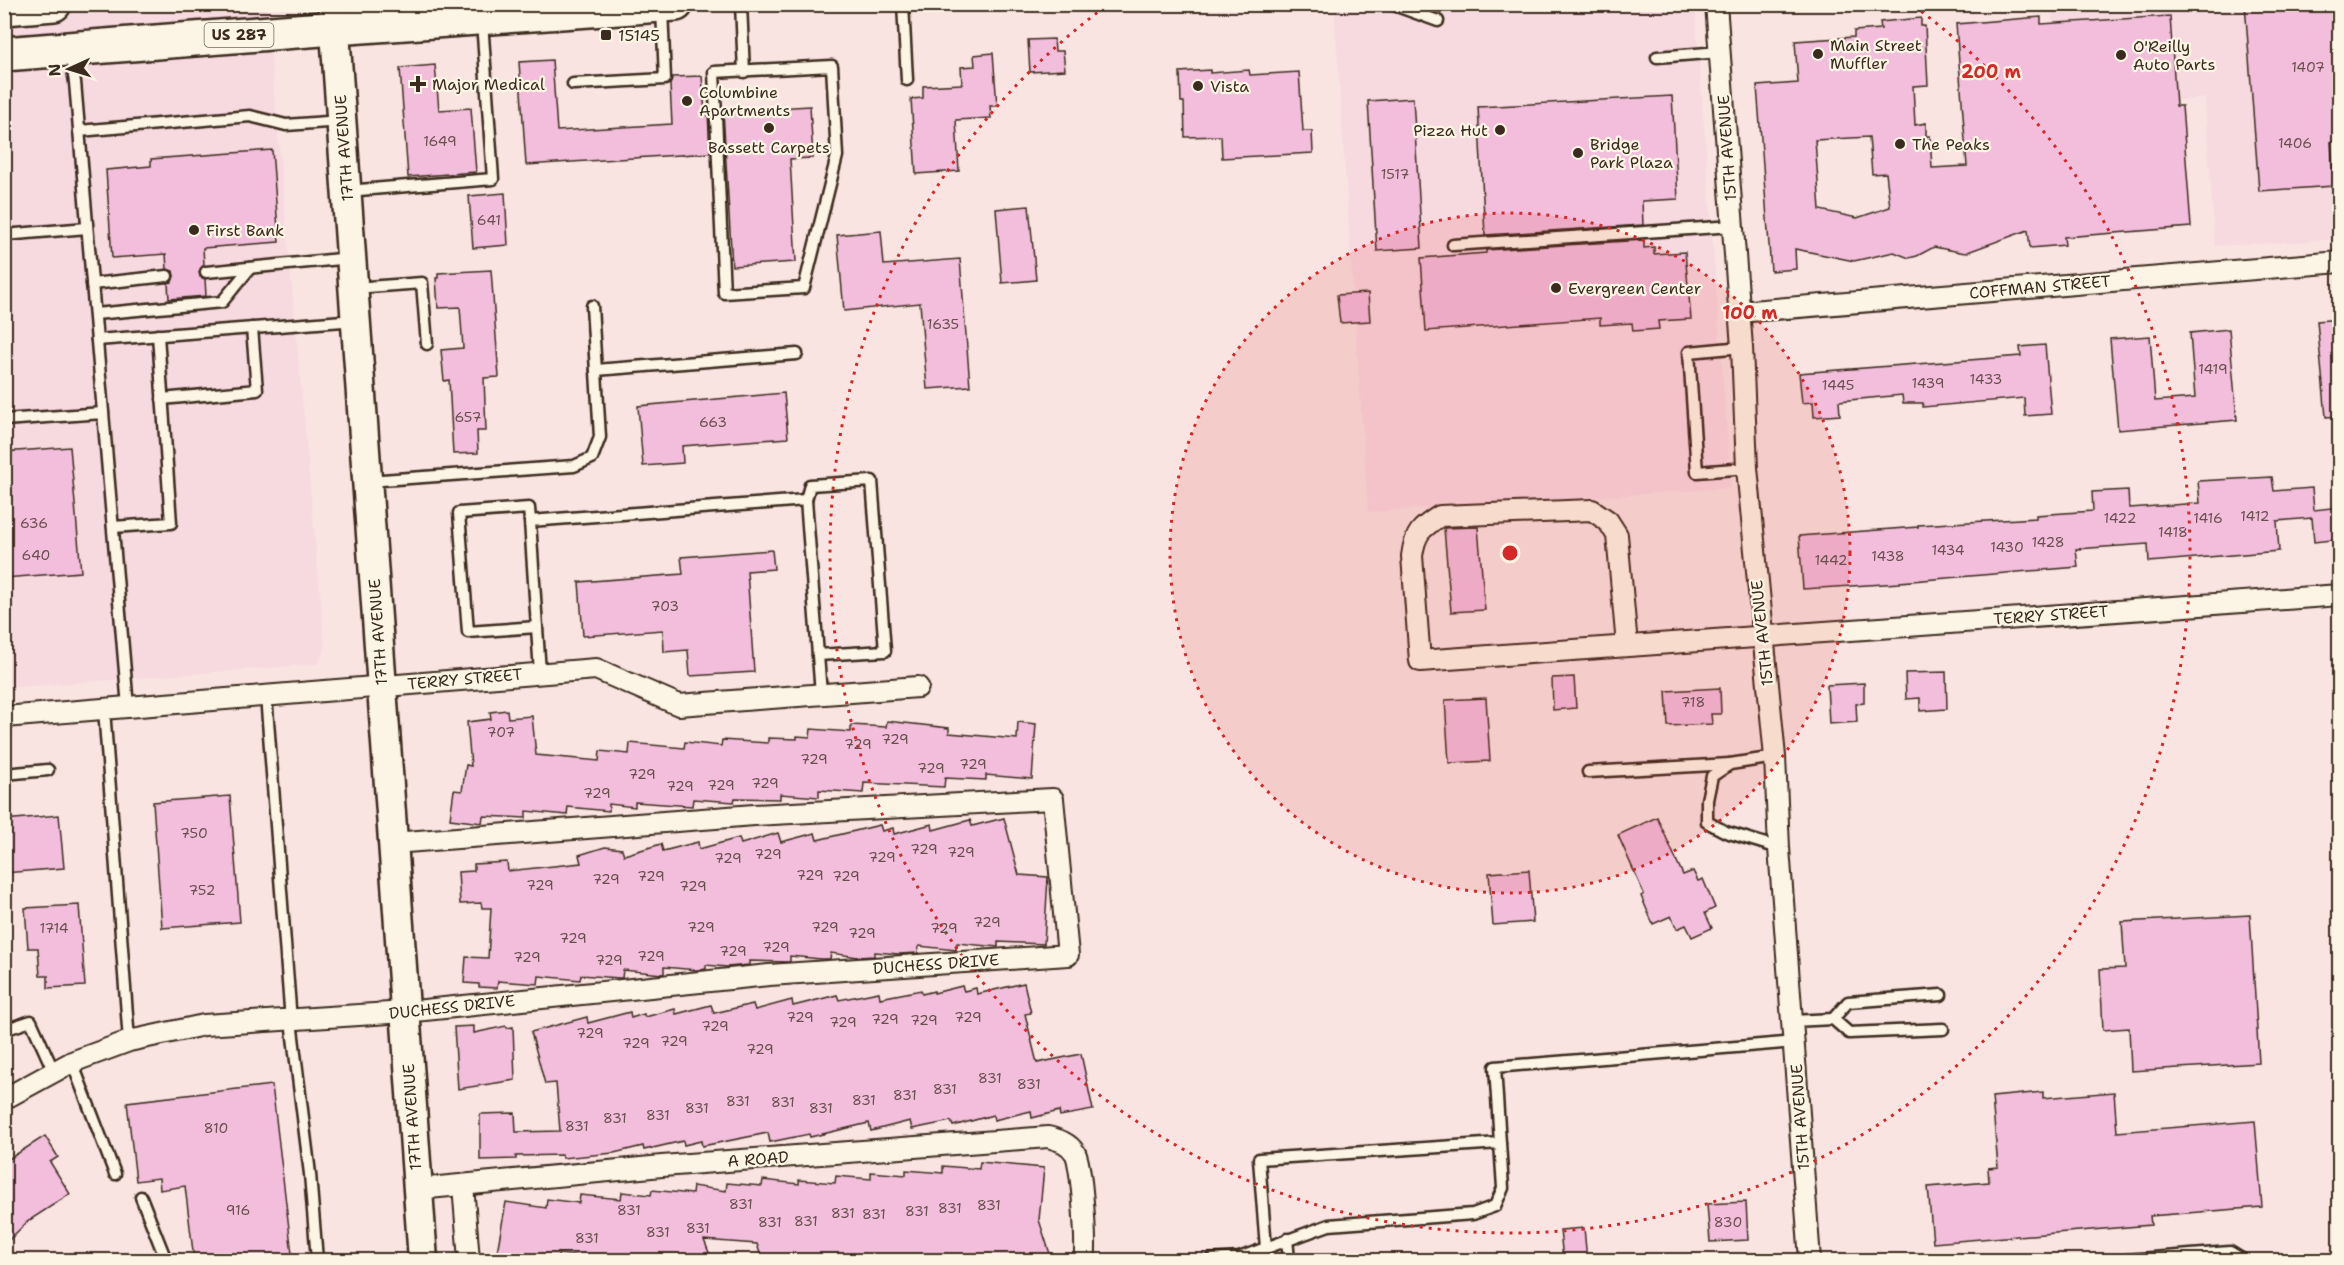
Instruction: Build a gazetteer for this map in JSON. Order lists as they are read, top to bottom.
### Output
{
  "streets": {
    "highway": ["US 287"],
    "main road": ["17TH AVENUE"],
    "street": [
      "15TH AVENUE",
      "COFFMAN STREET",
      "TERRY STREET",
      "DUCHESS DRIVE",
      "A ROAD"
    ]
  },
  "crossings": [
    ["US 287", "17TH AVENUE"],
    ["17TH AVENUE", "TERRY STREET"],
    ["17TH AVENUE", "DUCHESS DRIVE"],
    ["17TH AVENUE", "A ROAD"],
    ["15TH AVENUE", "COFFMAN STREET"],
    ["15TH AVENUE", "TERRY STREET"]
  ],
  "places": {
    "transit": ["15145"],
    "other": [
      "Main Street Muffler",
      "O'Reilly Auto Parts",
      "Vista",
      "Columbine Apartments",
      "Bassett Carpets",
      "Pizza Hut",
      "The Peaks",
      "Bridge Park Plaza",
      "First Bank",
      "Evergreen Center"
    ],
    "health": ["Major Medical"]
  },
  "house_numbers": [
    "1407",
    "1649",
    "1406",
    "1517",
    "641",
    "1635",
    "1419",
    "1433",
    "1439",
    "1445",
    "657",
    "663",
    "1412",
    "1422",
    "1416",
    "636",
    "1418",
    "1428",
    "1430",
    "1434",
    "640",
    "1438",
    "1442",
    "703",
    "718",
    "707",
    "729",
    "729",
    "729",
    "729",
    "729",
    "729",
    "729",
    "729",
    "729",
    "729",
    "750",
    "729",
    "729",
    "729",
    "729",
    "729",
    "729",
    "729",
    "729",
    "729",
    "729",
    "729",
    "752",
    "729",
    "729",
    "729",
    "1714",
    "729",
    "729",
    "729",
    "729",
    "729",
    "729",
    "729",
    "729",
    "729",
    "729",
    "729",
    "729",
    "729",
    "729",
    "729",
    "729",
    "729",
    "729",
    "831",
    "831",
    "831",
    "831",
    "831",
    "831",
    "831",
    "831",
    "831",
    "831",
    "831",
    "831",
    "810",
    "831",
    "831",
    "831",
    "916",
    "831",
    "831",
    "831",
    "831",
    "831",
    "831",
    "830",
    "831",
    "831",
    "831"
  ],
  "north": "left",
  "rings": ["200 m", "100 m"]
}
